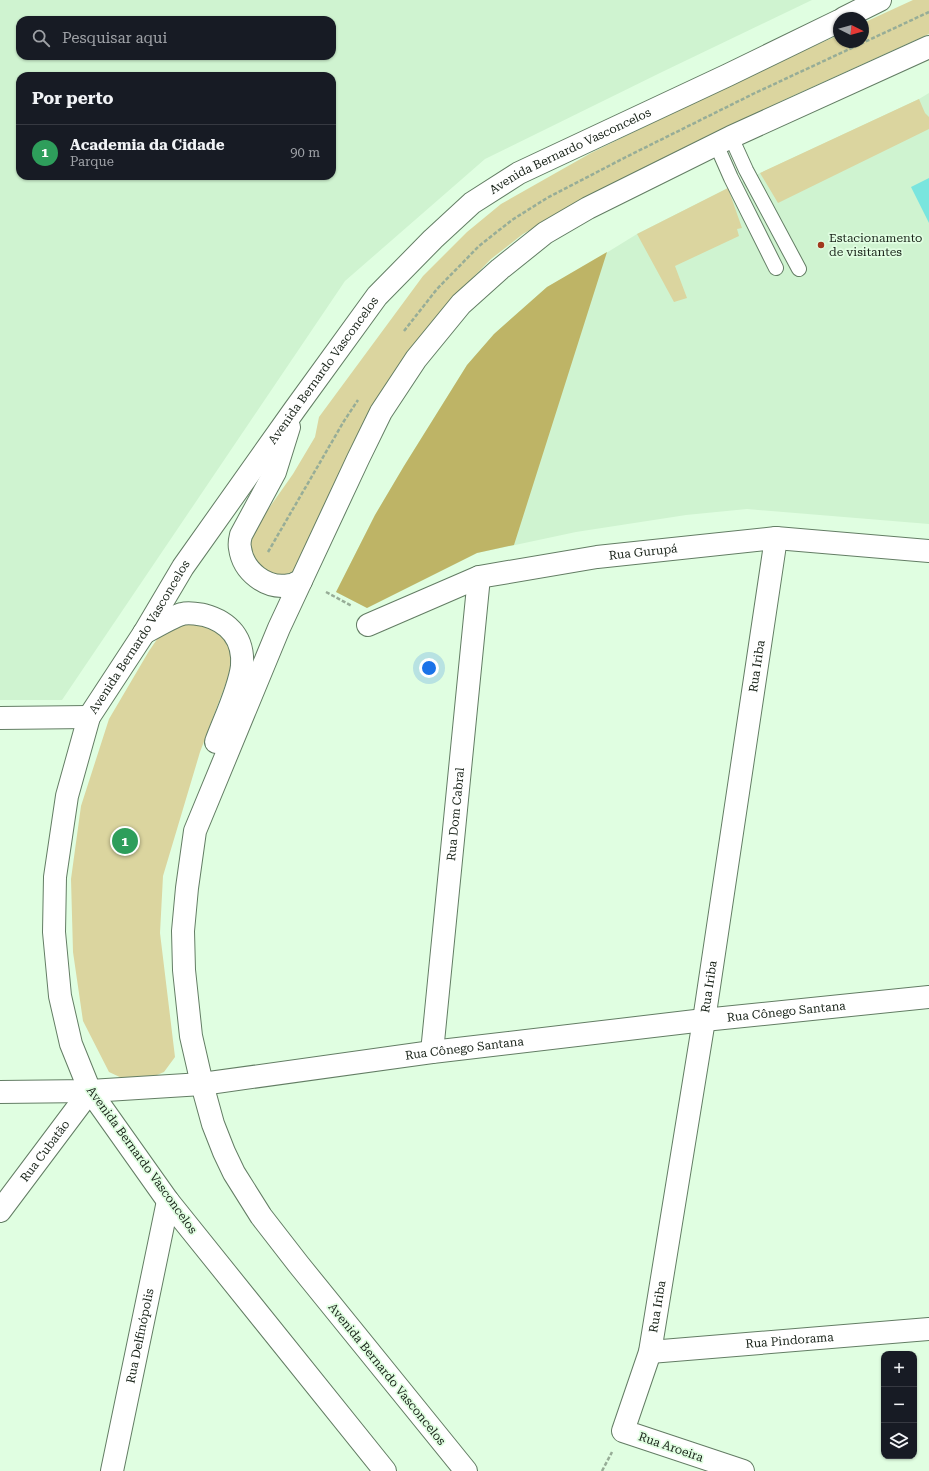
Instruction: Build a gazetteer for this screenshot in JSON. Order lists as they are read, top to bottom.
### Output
{
  "streets": {
    "main road": [
      "Avenida Bernardo Vasconcelos",
      "Rua Gurupá",
      "Rua Iriba",
      "Rua Dom Cabral",
      "Rua Cônego Santana",
      "Rua Cubatão",
      "Rua Delfinópolis",
      "Rua Pindorama",
      "Rua Aroeira"
    ]
  },
  "crossings": [
    ["Avenida Bernardo Vasconcelos", "Rua Cônego Santana"],
    ["Avenida Bernardo Vasconcelos", "Rua Cubatão"],
    ["Avenida Bernardo Vasconcelos", "Rua Delfinópolis"],
    ["Rua Gurupá", "Rua Iriba"],
    ["Rua Gurupá", "Rua Dom Cabral"],
    ["Rua Iriba", "Rua Cônego Santana"],
    ["Rua Iriba", "Rua Pindorama"],
    ["Rua Iriba", "Rua Aroeira"],
    ["Rua Dom Cabral", "Rua Cônego Santana"],
    ["Rua Cônego Santana", "Rua Cubatão"]
  ],
  "places": ["Estacionamento de visitantes"],
  "north": "right",
  "page": {
    "search": "Pesquisar aqui",
    "heading": "Por perto",
    "list": [
      {
        "mark": "1",
        "name": "Academia da Cidade",
        "note": "Parque",
        "value": "90 m"
      }
    ],
    "pins": "1",
    "map_buttons": ["+", "−"]
  }
}
